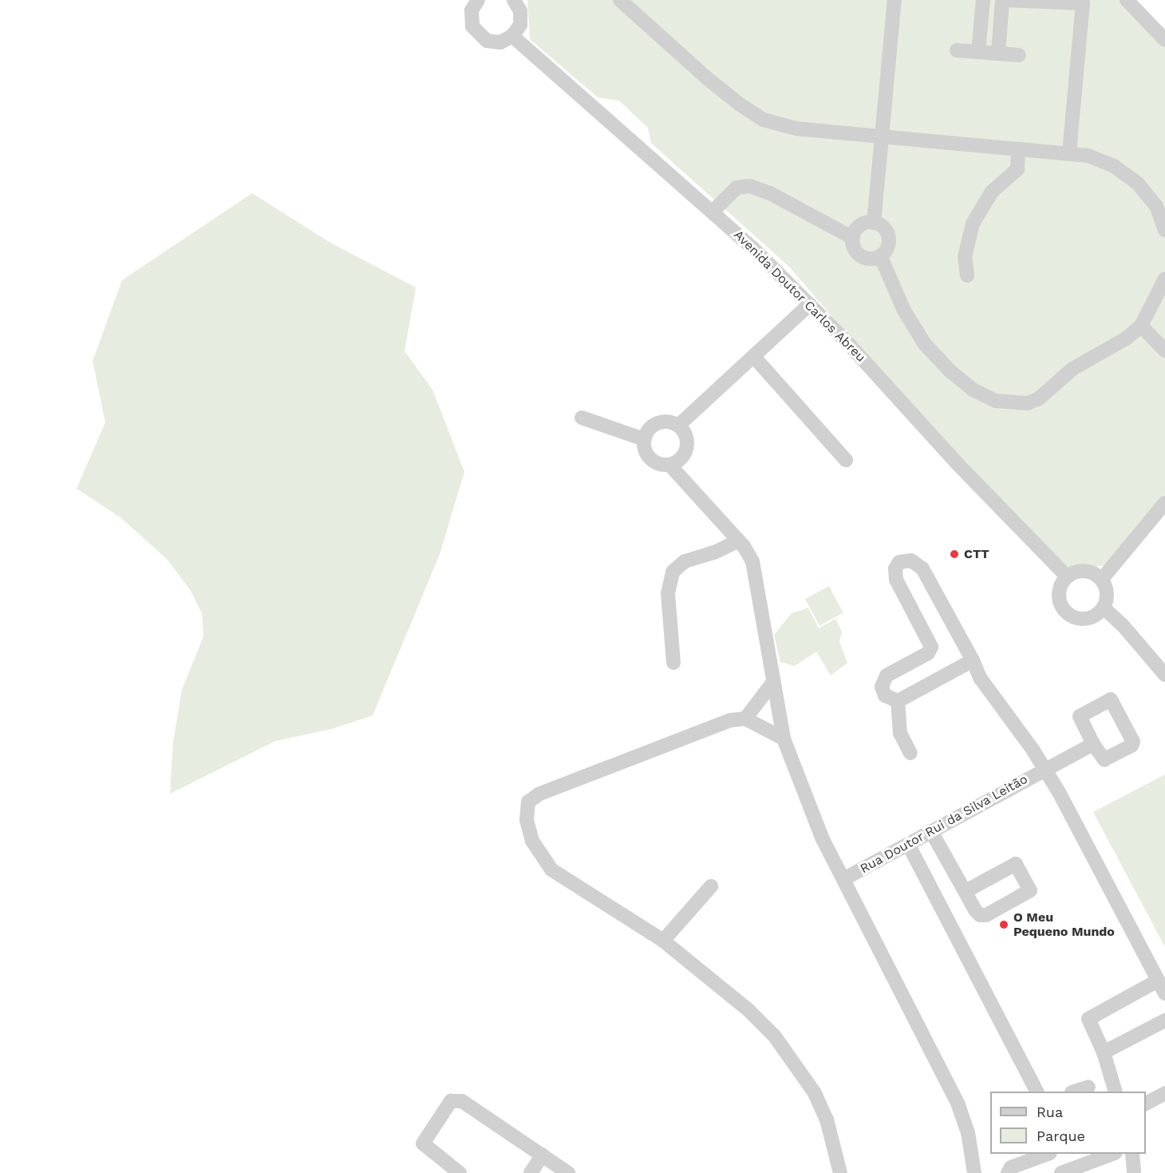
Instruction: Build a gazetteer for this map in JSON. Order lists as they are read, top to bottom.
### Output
{
  "streets": {
    "street": ["Avenida Doutor Carlos Abreu", "Rua Doutor Rui da Silva Leitão"]
  },
  "places": ["CTT", "O Meu Pequeno Mundo"],
  "legend": ["Rua", "Parque"]
}
